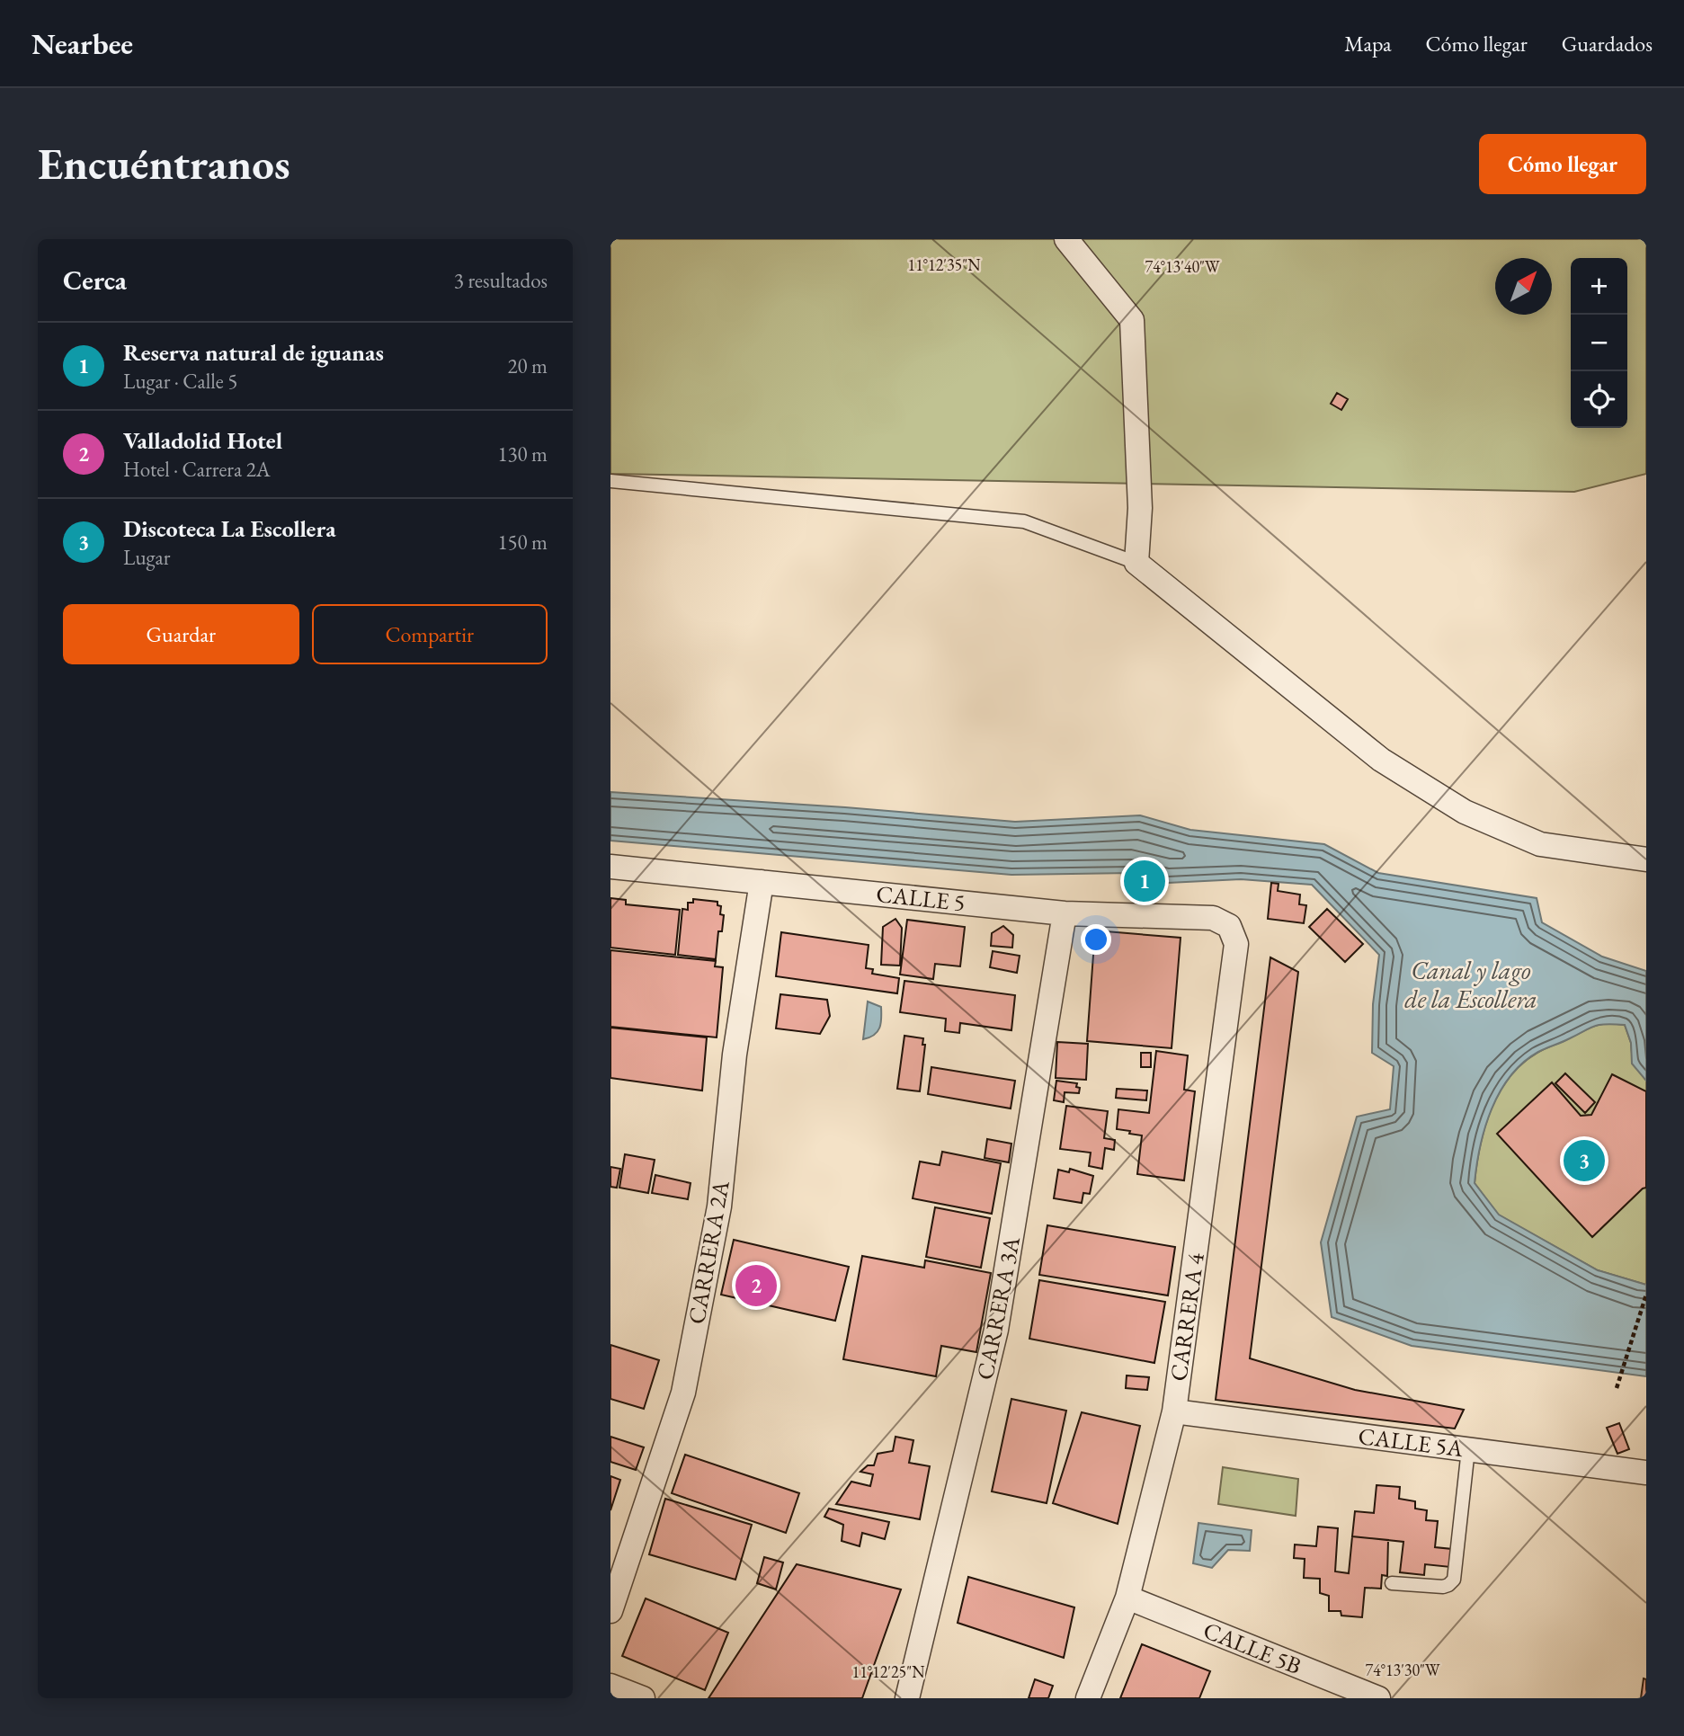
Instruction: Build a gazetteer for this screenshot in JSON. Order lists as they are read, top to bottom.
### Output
{
  "streets": {
    "street": [
      "CALLE 5",
      "CARRERA 2A",
      "CARRERA 3A",
      "CARRERA 4",
      "CALLE 5A",
      "CALLE 5B"
    ]
  },
  "crossings": [
    ["CALLE 5", "CARRERA 2A"],
    ["CALLE 5", "CARRERA 3A"],
    ["CALLE 5", "CARRERA 4"],
    ["CARRERA 4", "CALLE 5A"],
    ["CARRERA 4", "CALLE 5B"]
  ],
  "water": ["Canal y lago de la Escollera"],
  "north": "top right",
  "page": {
    "header": "Nearbee",
    "nav": ["Mapa", "Cómo llegar", "Guardados"],
    "buttons": [
      "Cómo llegar",
      ["Guardar", "Compartir"]
    ],
    "title": "Encuéntranos",
    "heading": ["Cerca", "3 resultados"],
    "map_buttons": ["+", "−"],
    "list": [
      {
        "mark": "1",
        "name": "Reserva natural de iguanas",
        "note": "Lugar · Calle 5",
        "value": "20 m"
      },
      {
        "mark": "2",
        "name": "Valladolid Hotel",
        "note": "Hotel · Carrera 2A",
        "value": "130 m"
      },
      {
        "mark": "3",
        "name": "Discoteca La Escollera",
        "note": "Lugar",
        "value": "150 m"
      }
    ],
    "pins": ["1", "3", "2"]
  },
  "coordinates": [
    "11°12'35\"N",
    "74°13'40\"W",
    "74°13'30\"W",
    "11°12'25\"N"
  ]
}
